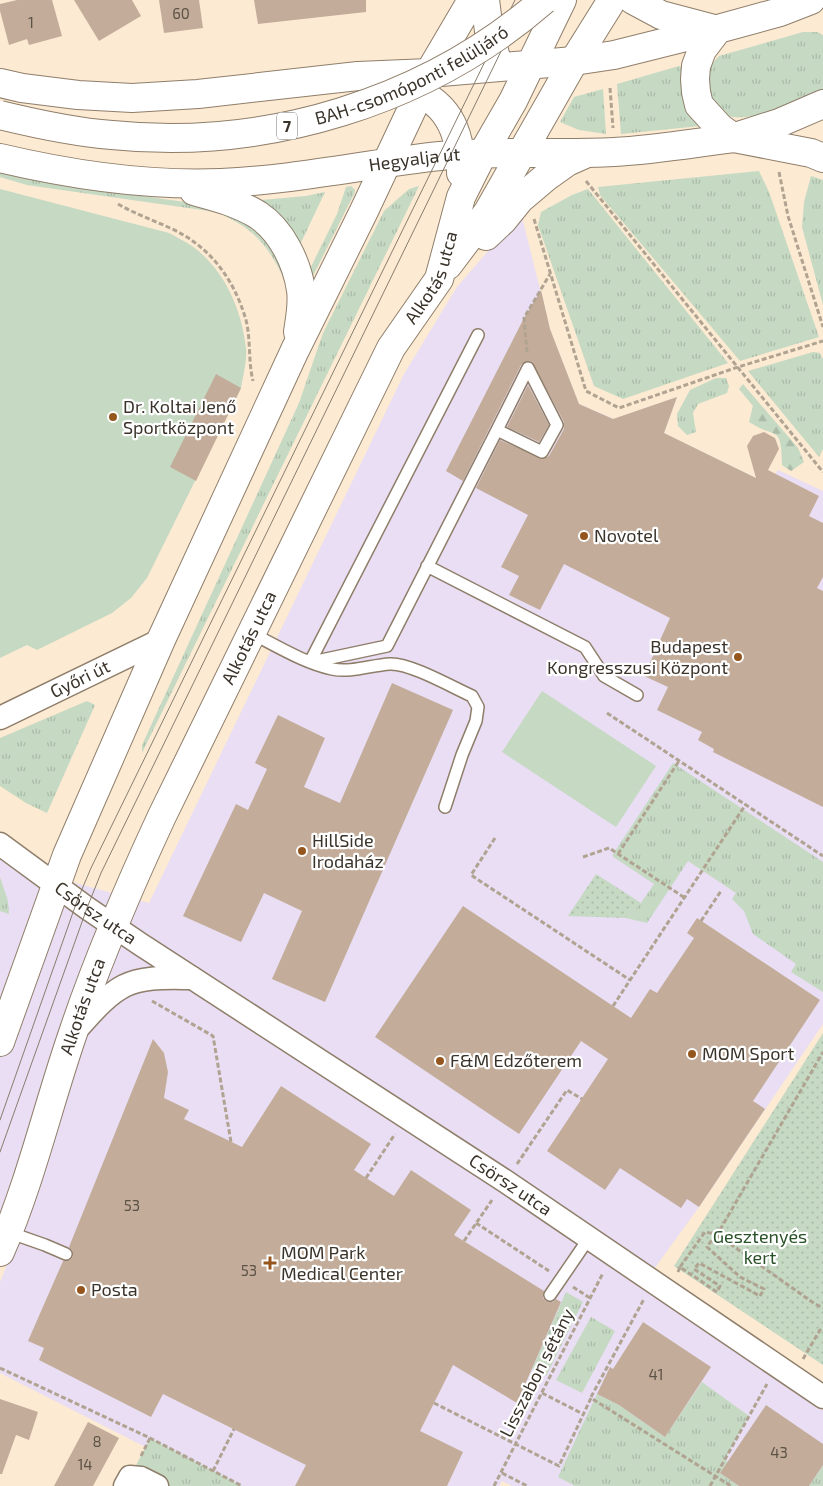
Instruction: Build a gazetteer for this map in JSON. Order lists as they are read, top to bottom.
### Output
{
  "streets": {
    "main road": [
      "BAH-csomóponti felüljáró",
      "7",
      "Hegyalja út",
      "Alkotás utca"
    ],
    "street": ["Győri út", "Csörsz utca"],
    "path": ["Lisszabon sétány"]
  },
  "crossings": [
    ["Hegyalja út", "Alkotás utca"],
    ["Alkotás utca", "Csörsz utca"]
  ],
  "parks": ["Gesztenyés kert"],
  "places": {
    "other": [
      "Dr. Koltai Jenő Sportközpont",
      "Novotel",
      "Budapest Kongresszusi Központ",
      "HillSide Irodaház",
      "MOM Sport",
      "F&M Edzőterem",
      "Posta"
    ],
    "health": ["MOM Park Medical Center"]
  },
  "house_numbers": [
    "60",
    "1",
    "53",
    "53",
    "41",
    "8",
    "43",
    "14"
  ]
}
